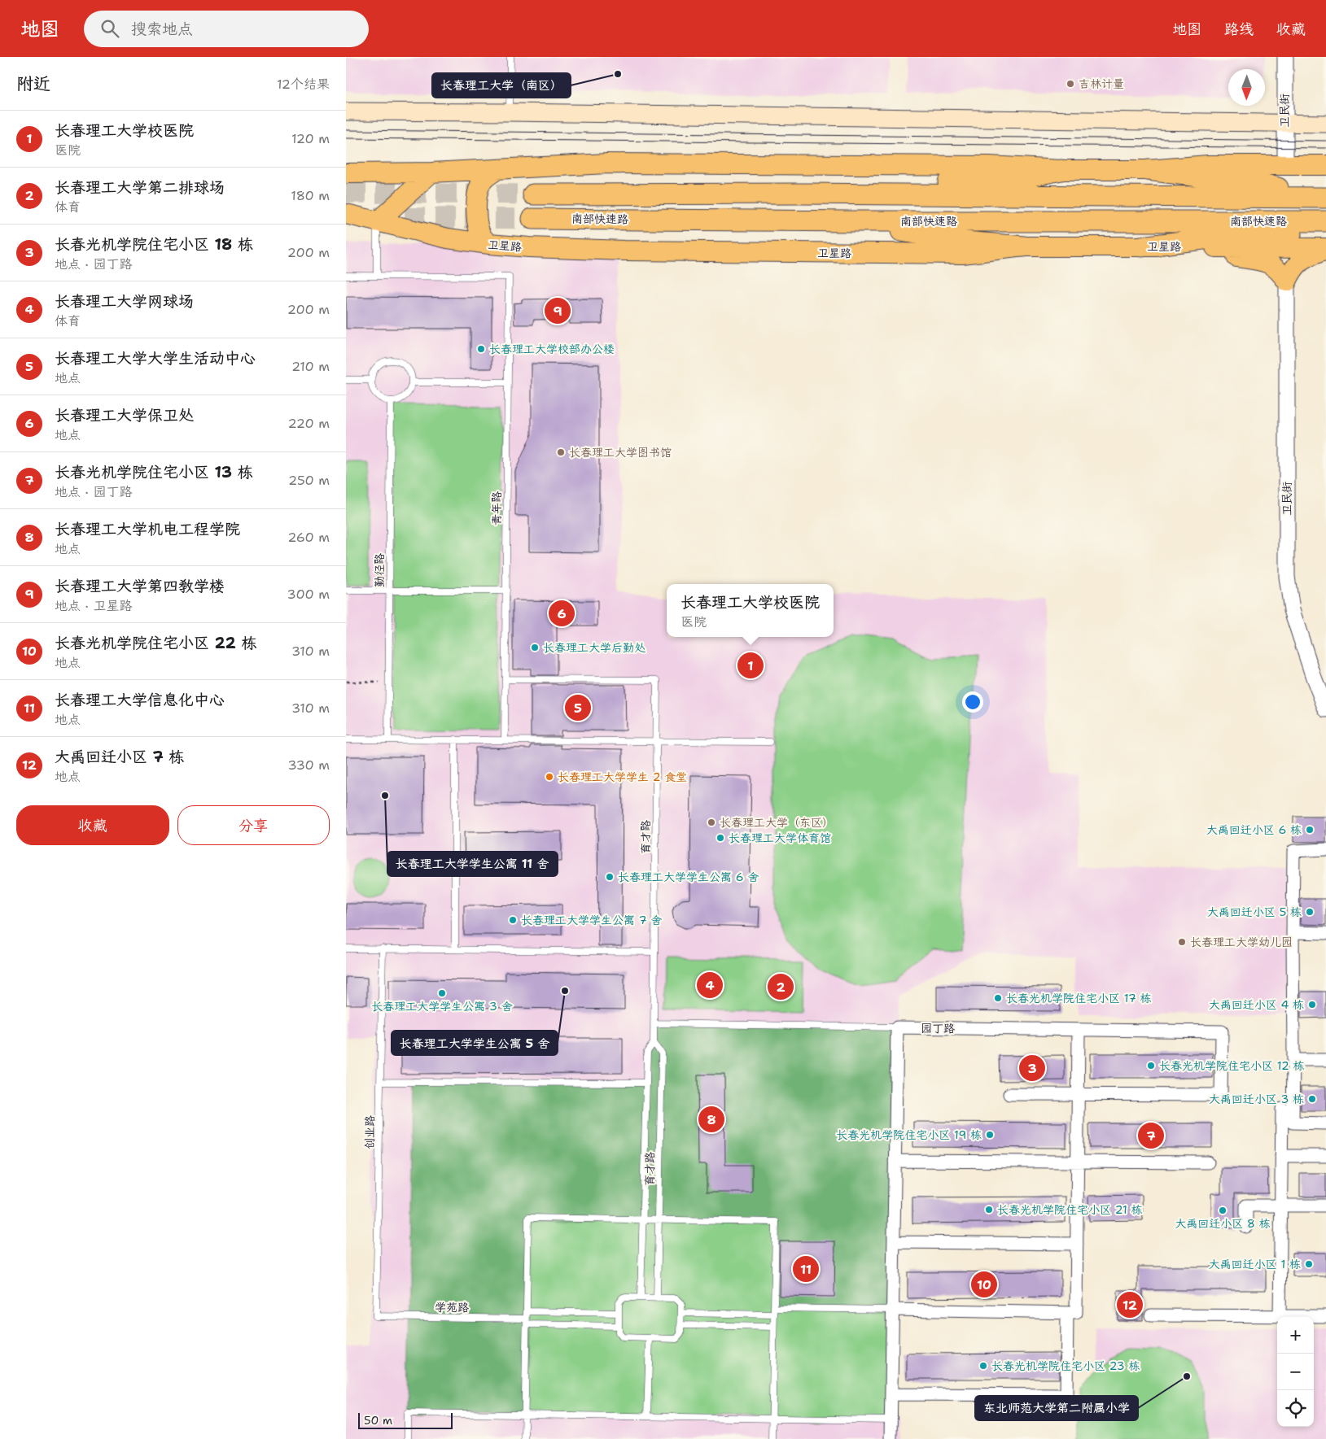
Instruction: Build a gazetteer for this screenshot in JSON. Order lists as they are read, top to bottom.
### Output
{
  "streets": {
    "highway": ["南部快速路"],
    "main road": ["卫星路"],
    "street": ["卫民街", "园丁路"],
    "lane": [
      "青年路",
      "勤径路",
      "育才路",
      "创业路",
      "学苑路"
    ]
  },
  "crossings": [
    ["青年路", "育才路"],
    ["育才路", "园丁路"],
    ["创业路", "学苑路"]
  ],
  "places": [
    "长春理工大学（南区）",
    "吉林计量",
    "长春理工大学校部办公楼",
    "长春理工大学图书馆",
    "长春理工大学后勤处",
    "长春理工大学学生 2 食堂",
    "长春理工大学学生公寓 11 舍",
    "长春理工大学（东区）",
    "大禹回迁小区 6 栋",
    "长春理工大学体育馆",
    "长春理工大学学生公寓 6 舍",
    "大禹回迁小区 5 栋",
    "长春理工大学学生公寓 7 舍",
    "长春理工大学幼儿园",
    "长春理工大学学生公寓 5 舍",
    "长春理工大学学生公寓 3 舍",
    "长春光机学院住宅小区 17 栋",
    "大禹回迁小区 4 栋",
    "长春光机学院住宅小区 12 栋",
    "大禹回迁小区 3 栋",
    "长春光机学院住宅小区 19 栋",
    "长春光机学院住宅小区 21 栋",
    "大禹回迁小区 8 栋",
    "大禹回迁小区 1 栋",
    "长春光机学院住宅小区 23 栋",
    "东北师范大学第二附属小学"
  ],
  "scale_bar": "50 m",
  "north": "bottom",
  "page": {
    "header": "地图",
    "search": "搜索地点",
    "nav": ["地图", "路线", "收藏"],
    "heading": ["附近", "12个结果"],
    "list": [
      {
        "mark": "1",
        "name": "长春理工大学校医院",
        "note": "医院",
        "value": "120 m"
      },
      {
        "mark": "2",
        "name": "长春理工大学第二排球场",
        "note": "体育",
        "value": "180 m"
      },
      {
        "mark": "3",
        "name": "长春光机学院住宅小区 18 栋",
        "note": "地点 · 园丁路",
        "value": "200 m"
      },
      {
        "mark": "4",
        "name": "长春理工大学网球场",
        "note": "体育",
        "value": "200 m"
      },
      {
        "mark": "5",
        "name": "长春理工大学大学生活动中心",
        "note": "地点",
        "value": "210 m"
      },
      {
        "mark": "6",
        "name": "长春理工大学保卫处",
        "note": "地点",
        "value": "220 m"
      },
      {
        "mark": "7",
        "name": "长春光机学院住宅小区 13 栋",
        "note": "地点 · 园丁路",
        "value": "250 m"
      },
      {
        "mark": "8",
        "name": "长春理工大学机电工程学院",
        "note": "地点",
        "value": "260 m"
      },
      {
        "mark": "9",
        "name": "长春理工大学第四教学楼",
        "note": "地点 · 卫星路",
        "value": "300 m"
      },
      {
        "mark": "10",
        "name": "长春光机学院住宅小区 22 栋",
        "note": "地点",
        "value": "310 m"
      },
      {
        "mark": "11",
        "name": "长春理工大学信息化中心",
        "note": "地点",
        "value": "310 m"
      },
      {
        "mark": "12",
        "name": "大禹回迁小区 7 栋",
        "note": "地点",
        "value": "330 m"
      }
    ],
    "pins": [
      "9",
      "6",
      "1",
      "5",
      "4",
      "2",
      "3",
      "8",
      "7",
      "11",
      "10",
      "12"
    ],
    "popup": ["长春理工大学校医院", "医院"],
    "buttons": ["收藏", "分享"],
    "map_buttons": ["+", "−"],
    "scale": "50 m"
  }
}
